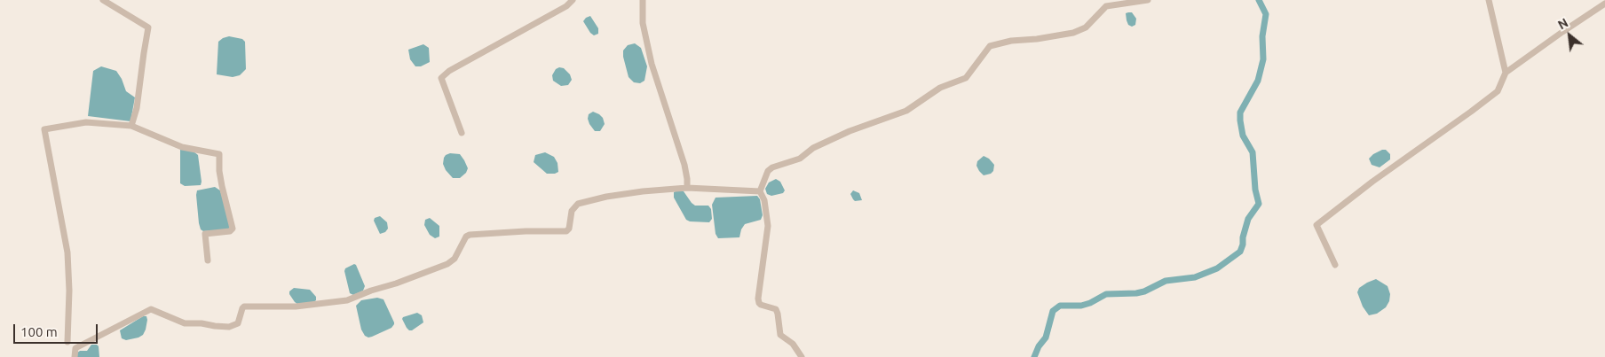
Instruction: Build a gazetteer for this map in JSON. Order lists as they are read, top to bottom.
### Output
{
  "scale_bar": "100 m",
  "north": "top left"
}
